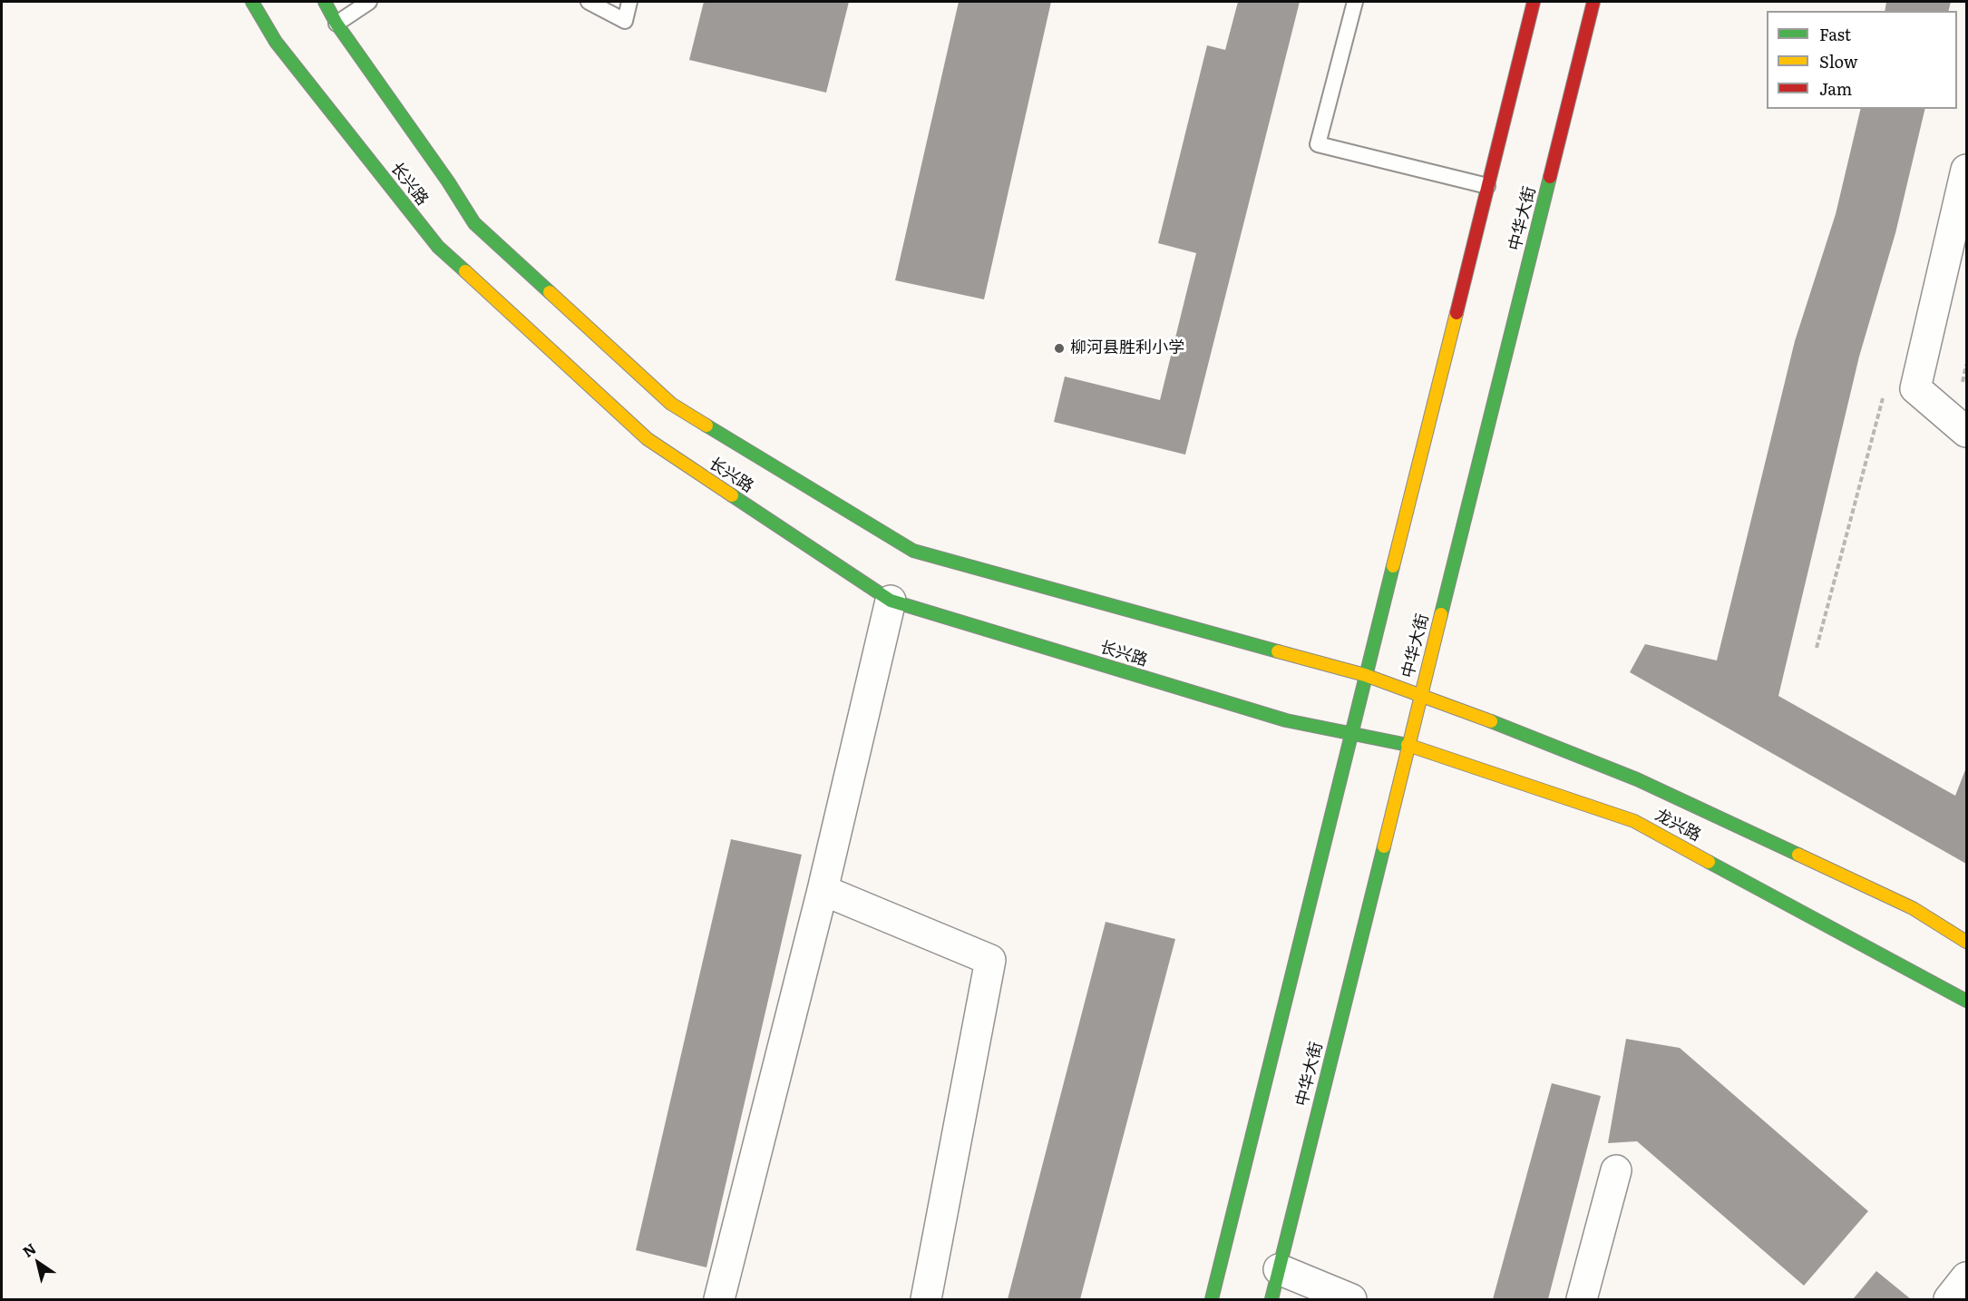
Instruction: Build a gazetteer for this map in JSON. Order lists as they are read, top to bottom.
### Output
{
  "streets": {
    "street": ["长兴路", "中华大街", "龙兴路"]
  },
  "crossings": [
    ["长兴路", "龙兴路"],
    ["中华大街", "龙兴路"]
  ],
  "places": ["柳河县胜利小学"],
  "legend": ["Fast", "Slow", "Jam"],
  "north": "top left"
}
